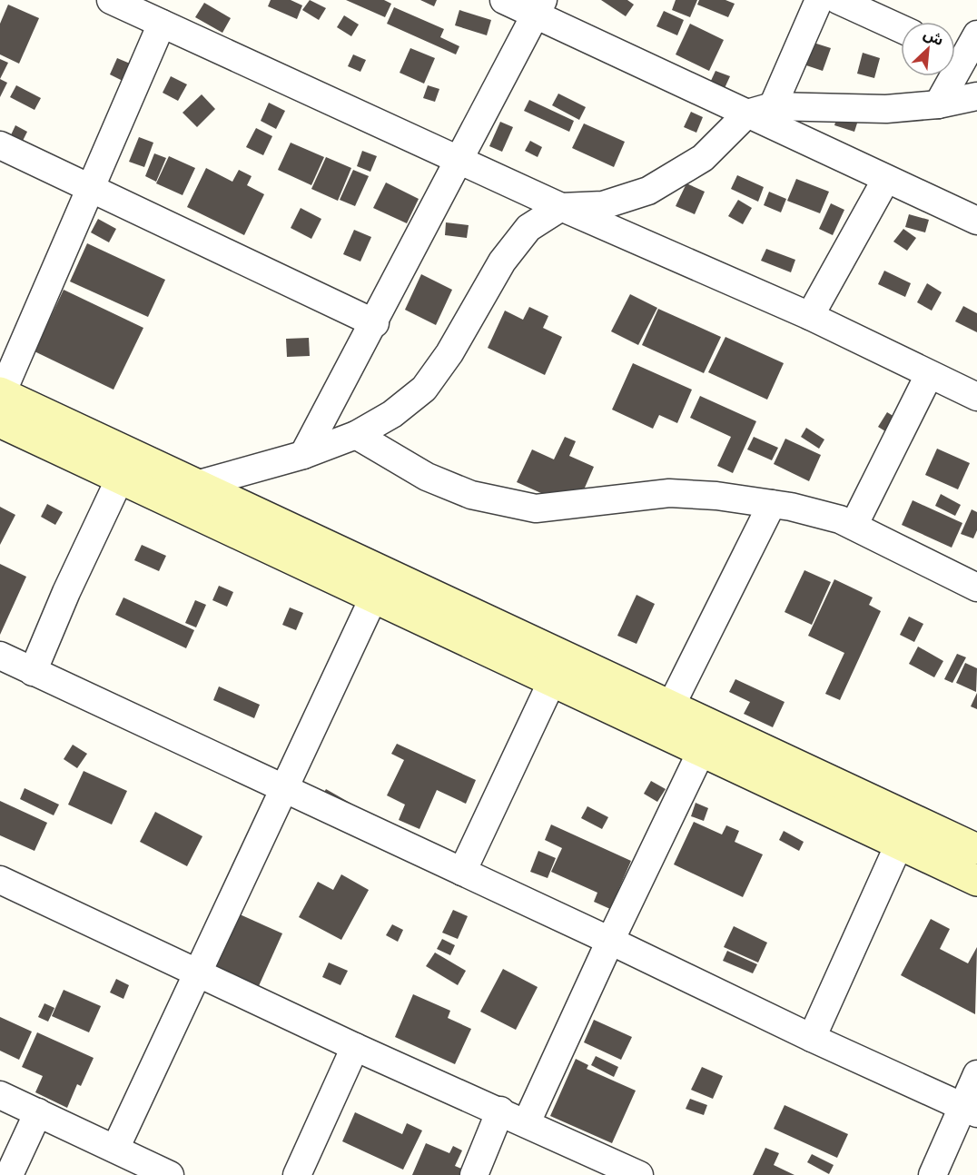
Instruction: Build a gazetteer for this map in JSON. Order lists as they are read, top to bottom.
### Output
{
  "north": "top right"
}
